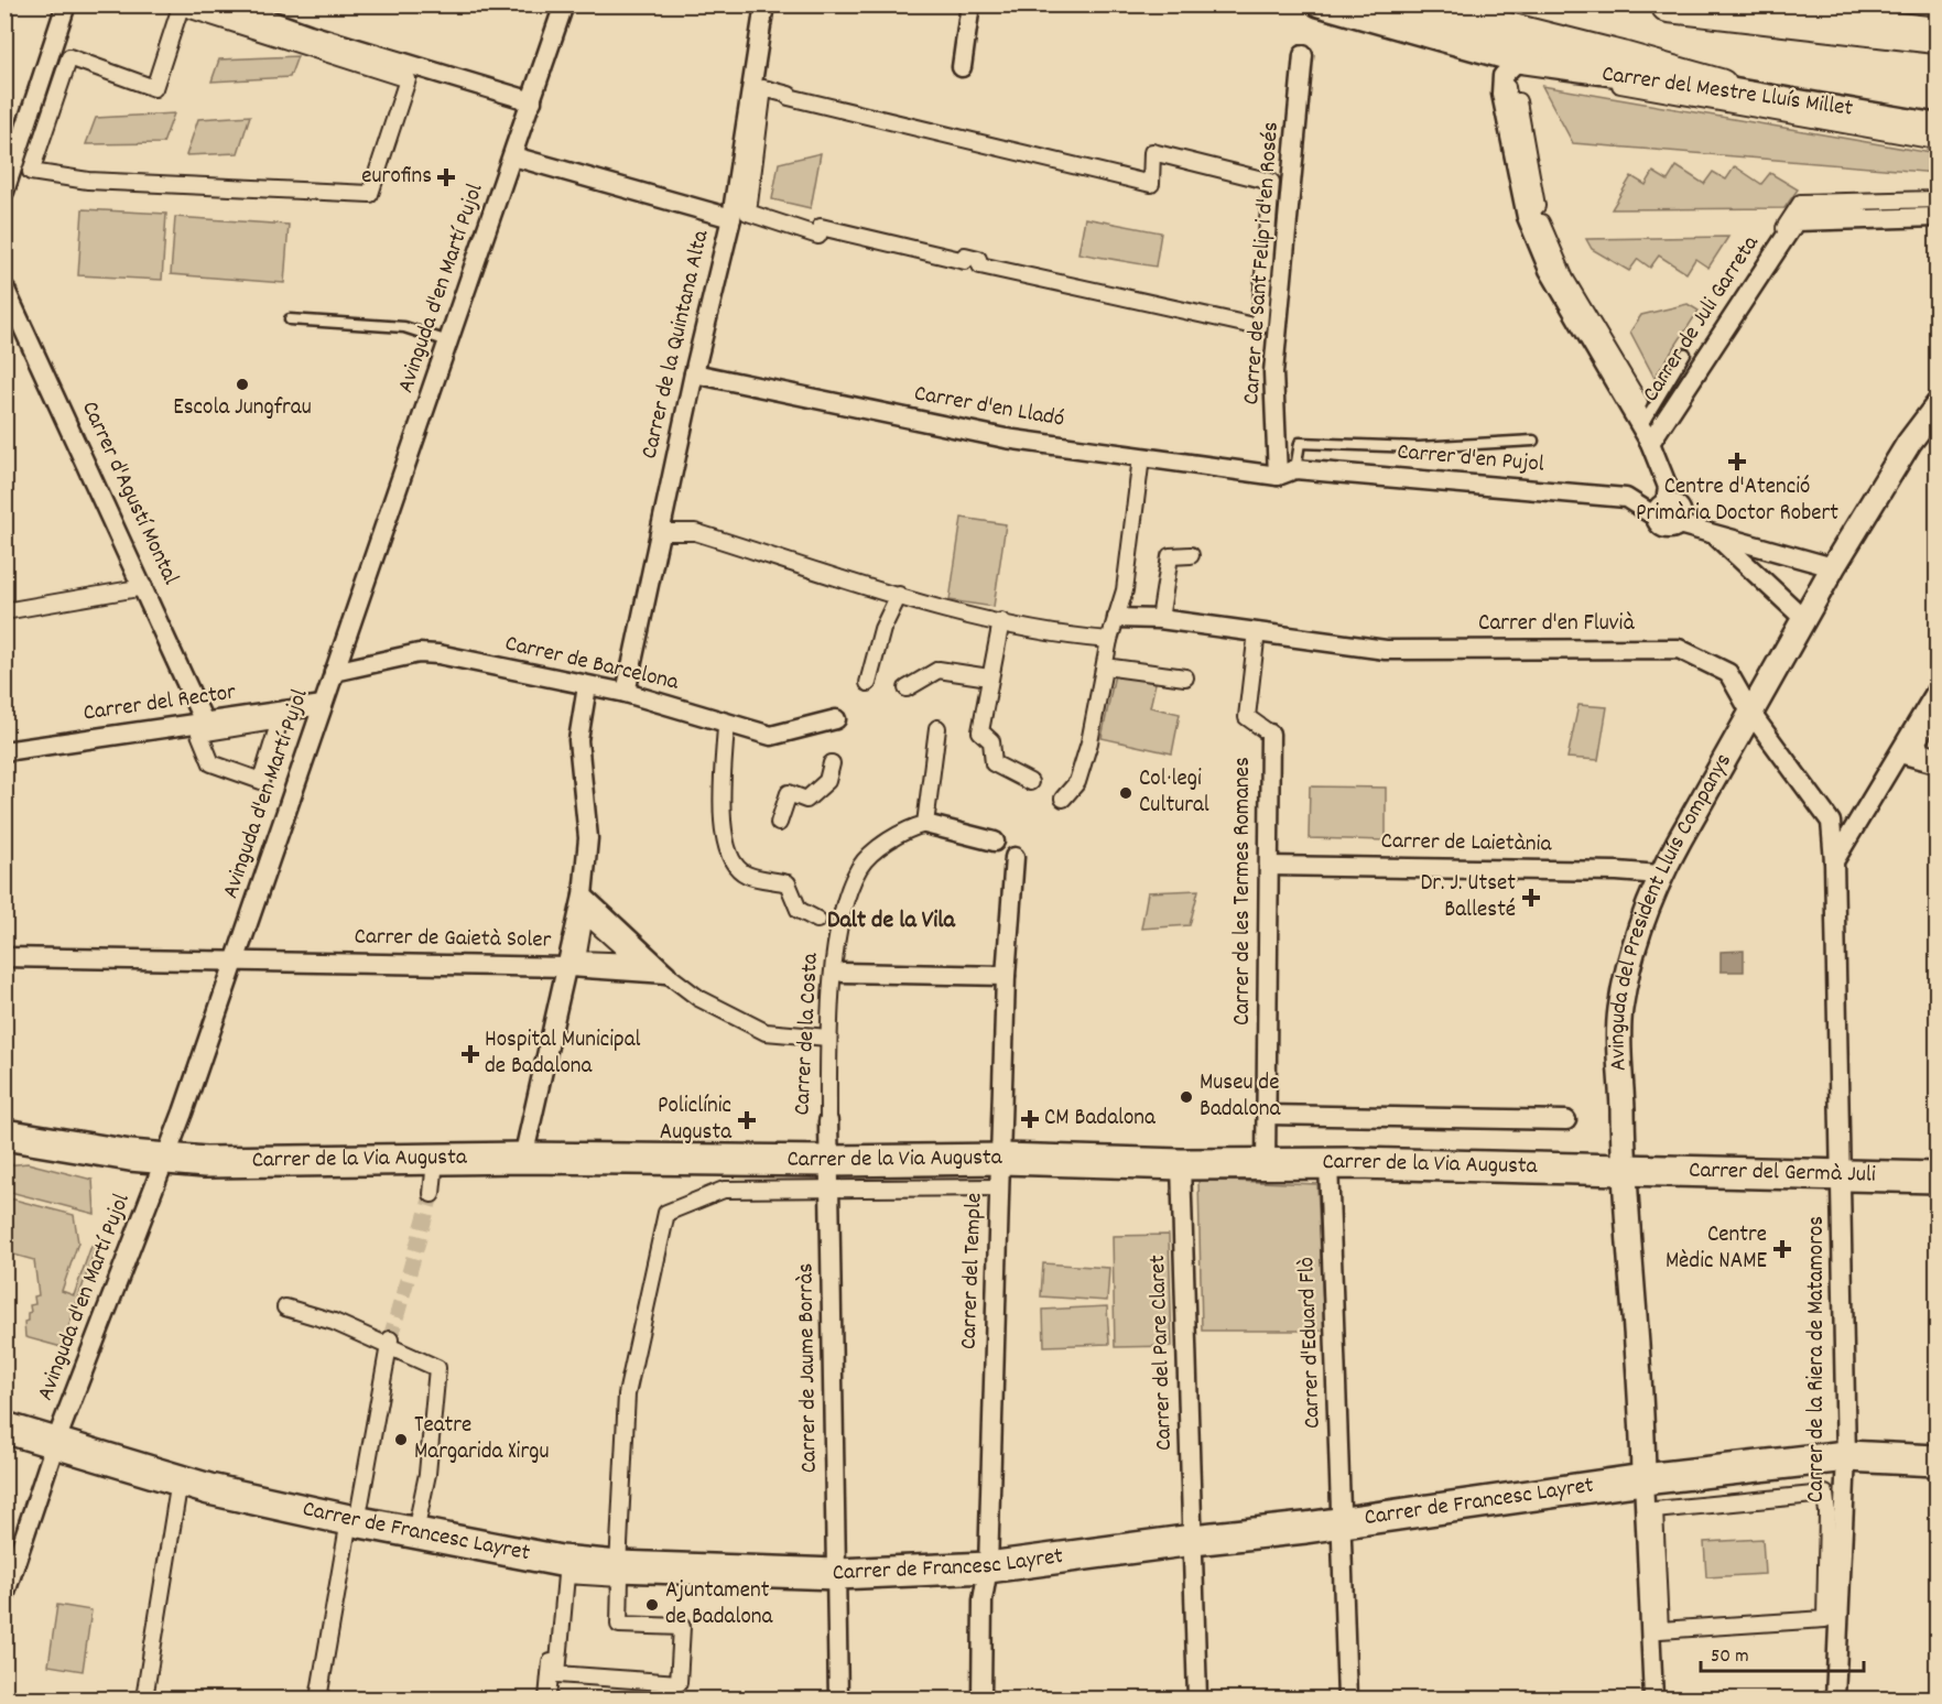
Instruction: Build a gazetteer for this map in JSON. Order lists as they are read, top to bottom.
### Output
{
  "streets": {
    "main road": ["Carrer de la Via Augusta", "Carrer del Germà Juli", "Carrer de Francesc Layret"],
    "street": [
      "Carrer del Mestre Lluís Millet",
      "Carrer de Sant Felip i d'en Rosés",
      "Avinguda d'en Martí Pujol",
      "Carrer de Juli Garreta",
      "Carrer de la Quintana Alta",
      "Carrer d'en Lladó",
      "Carrer d'en Pujol",
      "Carrer d'Agustí Montal",
      "Carrer d'en Fluvià",
      "Carrer de Barcelona",
      "Carrer del Rector",
      "Carrer de Laietània",
      "Carrer de les Termes Romanes",
      "Avinguda del President Lluís Companys",
      "Carrer de Gaietà Soler",
      "Carrer de la Costa",
      "Carrer del Temple",
      "Carrer d'Eduard Flò",
      "Carrer del Pare Claret",
      "Carrer de la Riera de Matamoros",
      "Carrer de Jaume Borràs"
    ]
  },
  "crossings": [
    ["Carrer de Sant Felip i d'en Rosés", "Carrer d'en Lladó"],
    ["Carrer de Sant Felip i d'en Rosés", "Carrer d'en Pujol"],
    ["Avinguda d'en Martí Pujol", "Carrer de Barcelona"],
    ["Avinguda d'en Martí Pujol", "Carrer del Rector"],
    ["Avinguda d'en Martí Pujol", "Carrer de Gaietà Soler"],
    ["Avinguda d'en Martí Pujol", "Carrer de la Via Augusta"],
    ["Avinguda d'en Martí Pujol", "Carrer de Francesc Layret"],
    ["Carrer de la Quintana Alta", "Carrer d'en Lladó"],
    ["Carrer de la Quintana Alta", "Carrer de Barcelona"],
    ["Carrer d'en Lladó", "Carrer d'en Pujol"],
    ["Carrer d'Agustí Montal", "Carrer del Rector"],
    ["Carrer d'en Fluvià", "Carrer de les Termes Romanes"],
    ["Carrer d'en Fluvià", "Avinguda del President Lluís Companys"],
    ["Carrer d'en Fluvià", "Carrer de la Riera de Matamoros"],
    ["Carrer de Laietània", "Carrer de les Termes Romanes"],
    ["Carrer de Laietània", "Avinguda del President Lluís Companys"],
    ["Carrer de les Termes Romanes", "Carrer de la Via Augusta"],
    ["Avinguda del President Lluís Companys", "Carrer de la Via Augusta"],
    ["Avinguda del President Lluís Companys", "Carrer del Germà Juli"],
    ["Avinguda del President Lluís Companys", "Carrer de Francesc Layret"],
    ["Carrer de la Costa", "Carrer de la Via Augusta"],
    ["Carrer de la Costa", "Carrer de Jaume Borràs"],
    ["Carrer de la Via Augusta", "Carrer del Germà Juli"],
    ["Carrer de la Via Augusta", "Carrer del Temple"],
    ["Carrer de la Via Augusta", "Carrer d'Eduard Flò"],
    ["Carrer de la Via Augusta", "Carrer del Pare Claret"],
    ["Carrer de la Via Augusta", "Carrer de Jaume Borràs"],
    ["Carrer de la Via Augusta", "Carrer de Francesc Layret"],
    ["Carrer del Germà Juli", "Carrer de la Riera de Matamoros"],
    ["Carrer del Temple", "Carrer de Francesc Layret"],
    ["Carrer d'Eduard Flò", "Carrer de Francesc Layret"],
    ["Carrer del Pare Claret", "Carrer de Francesc Layret"],
    ["Carrer de la Riera de Matamoros", "Carrer de Francesc Layret"],
    ["Carrer de Jaume Borràs", "Carrer de Francesc Layret"]
  ],
  "districts": ["Dalt de la Vila"],
  "places": {
    "health": [
      "eurofins",
      "Centre d'Atenció Primària Doctor Robert",
      "Dr. J. Utset Ballesté",
      "Hospital Municipal de Badalona",
      "CM Badalona",
      "Policlínic Augusta",
      "Centre Mèdic NAME"
    ],
    "other": [
      "Escola Jungfrau",
      "Col·legi Cultural",
      "Museu de Badalona",
      "Teatre Margarida Xirgu",
      "Ajuntament de Badalona"
    ]
  },
  "scale_bar": "50 m"
}
